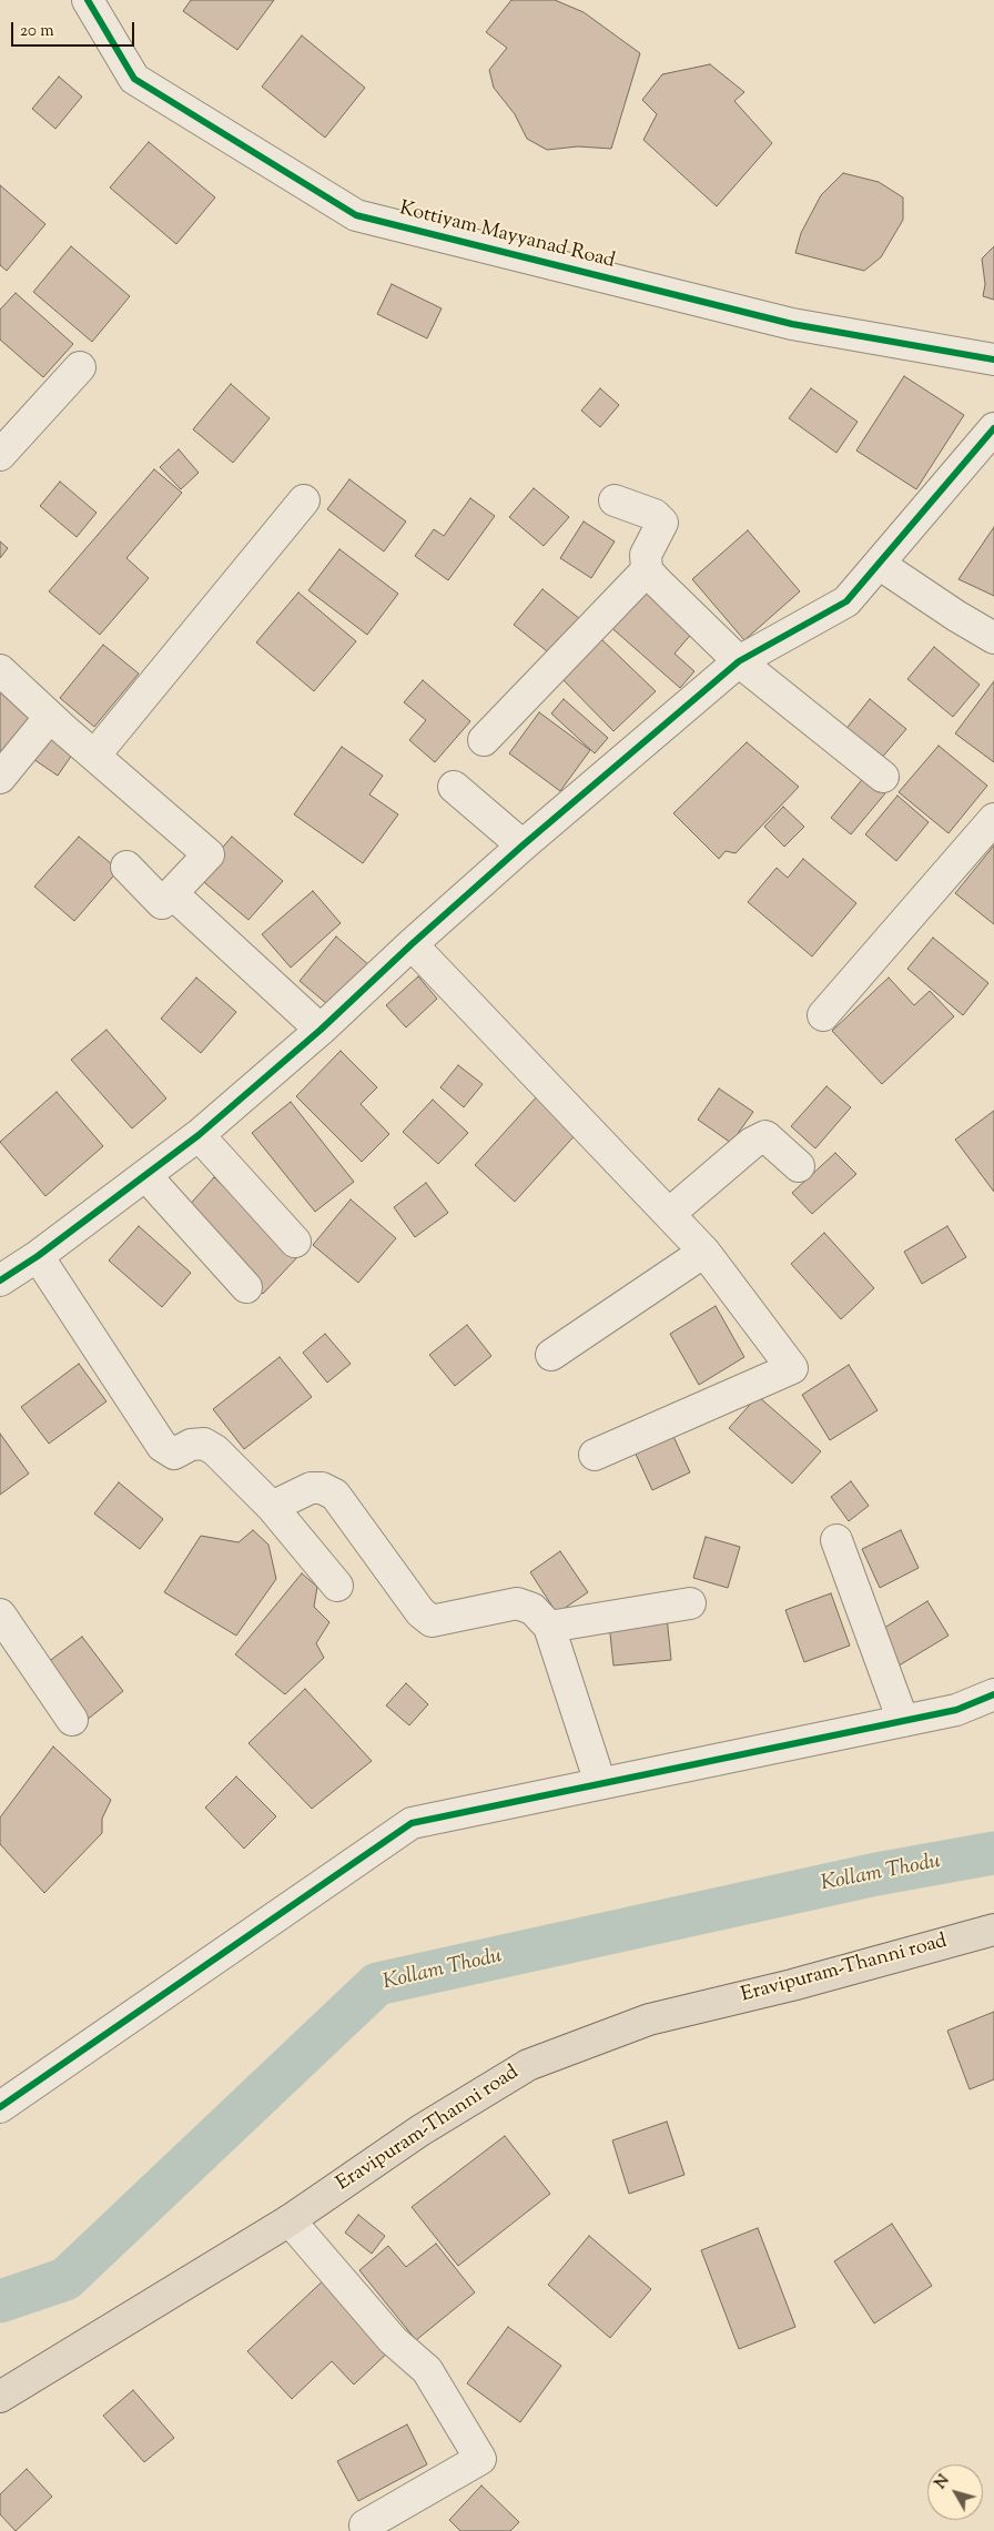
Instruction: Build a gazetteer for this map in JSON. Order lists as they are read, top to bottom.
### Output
{
  "streets": {
    "main road": ["Eravipuram-Thanni road"],
    "street": ["Kottiyam Mayyanad Road"]
  },
  "water": ["Kollam Thodu"],
  "scale_bar": "20 m",
  "north": "top left"
}
